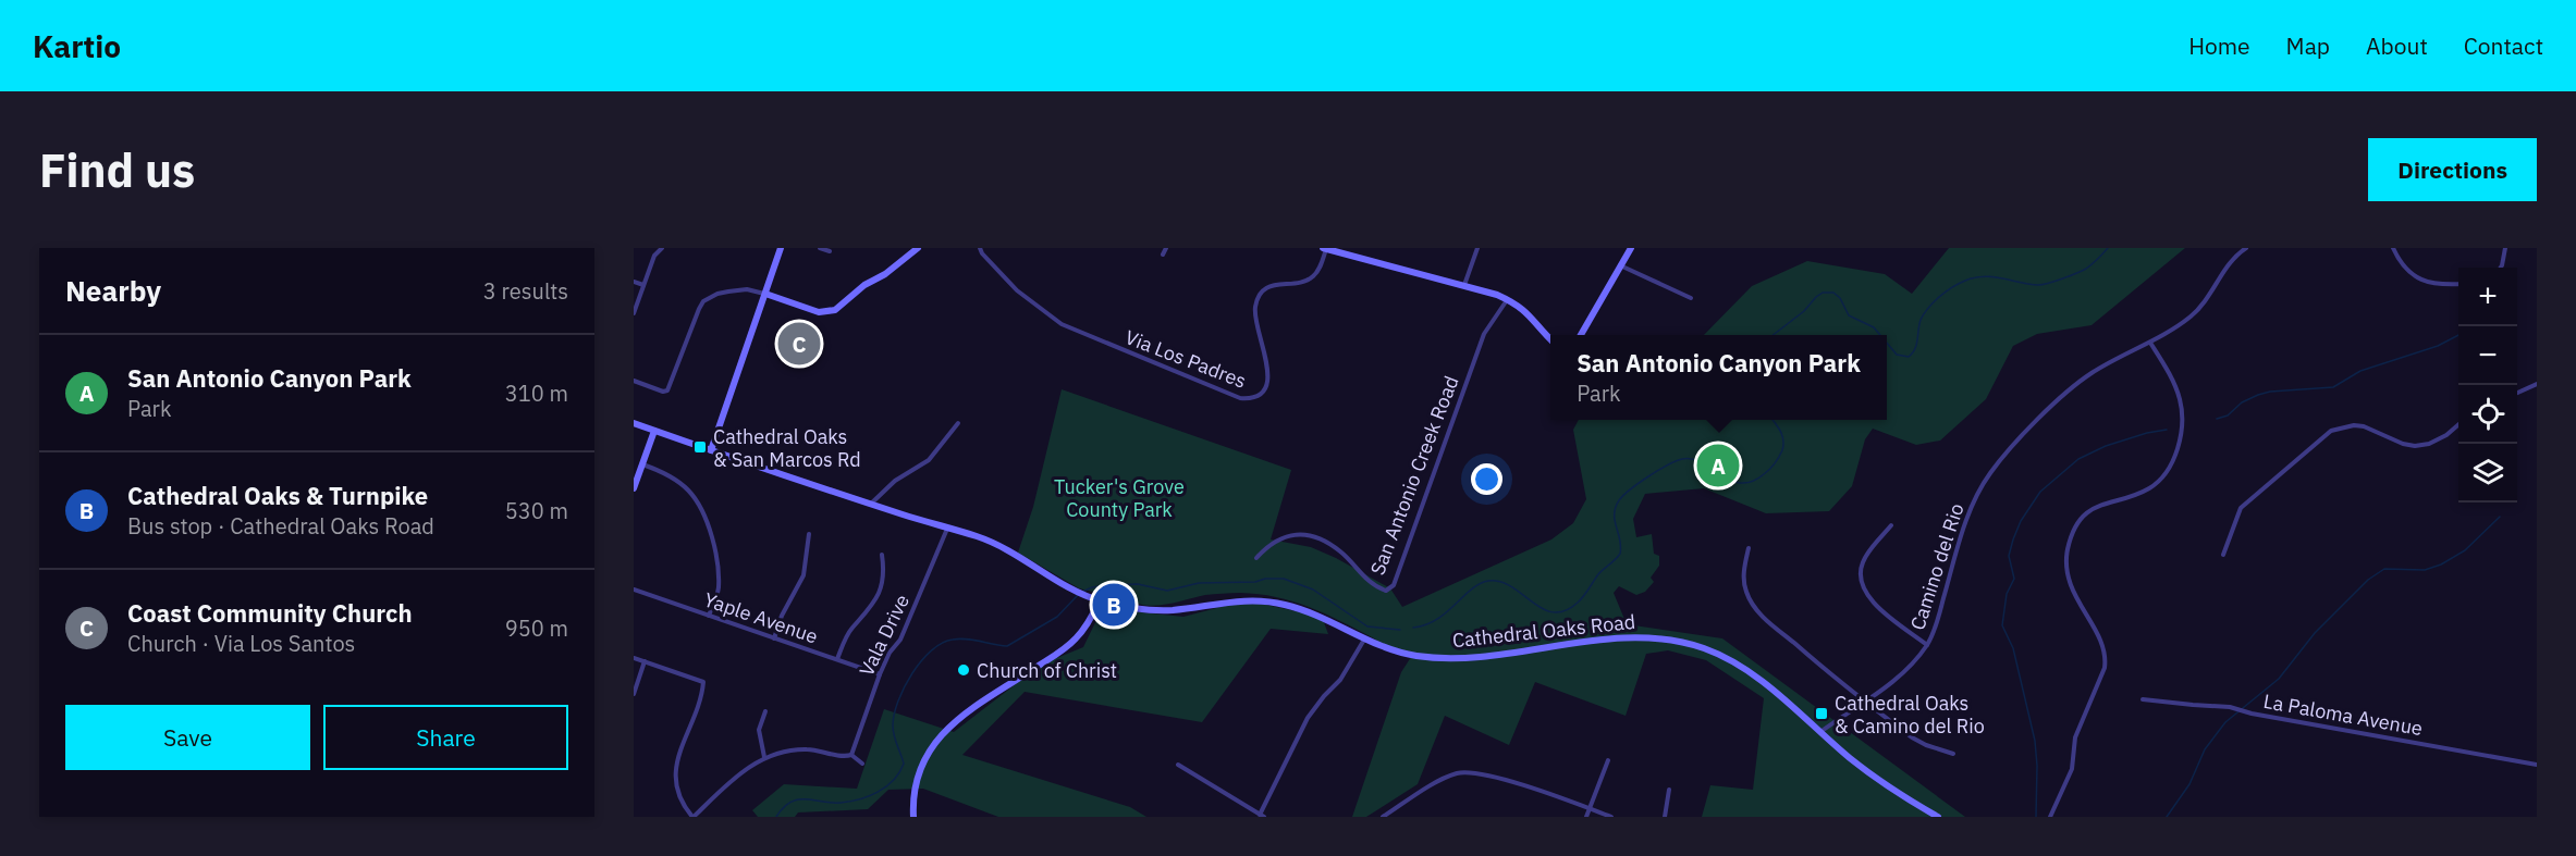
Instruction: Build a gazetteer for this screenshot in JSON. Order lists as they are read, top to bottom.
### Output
{
  "streets": {
    "main road": ["Cathedral Oaks Road"],
    "street": [
      "Via Los Padres",
      "San Antonio Creek Road",
      "Camino del Rio",
      "Yaple Avenue",
      "Vala Drive",
      "La Paloma Avenue"
    ]
  },
  "crossings": [
    ["Camino del Rio", "Cathedral Oaks Road"],
    ["Yaple Avenue", "Vala Drive"],
    ["Cathedral Oaks Road", "Vala Drive"]
  ],
  "parks": ["Tucker's Grove County Park"],
  "places": {
    "transit": ["Cathedral Oaks & San Marcos Rd", "Cathedral Oaks & Camino del Rio"],
    "other": ["Church of Christ"]
  },
  "page": {
    "header": "Kartio",
    "nav": [
      "Home",
      "Map",
      "About",
      "Contact"
    ],
    "buttons": [
      "Directions",
      ["Save", "Share"]
    ],
    "title": "Find us",
    "heading": ["Nearby", "3 results"],
    "map_buttons": ["+", "−"],
    "pins": ["C", "A", "B"],
    "list": [
      {
        "mark": "A",
        "name": "San Antonio Canyon Park",
        "note": "Park",
        "value": "310 m"
      },
      {
        "mark": "B",
        "name": "Cathedral Oaks & Turnpike",
        "note": "Bus stop · Cathedral Oaks Road",
        "value": "530 m"
      },
      {
        "mark": "C",
        "name": "Coast Community Church",
        "note": "Church · Via Los Santos",
        "value": "950 m"
      }
    ],
    "popup": ["San Antonio Canyon Park", "Park"]
  }
}
